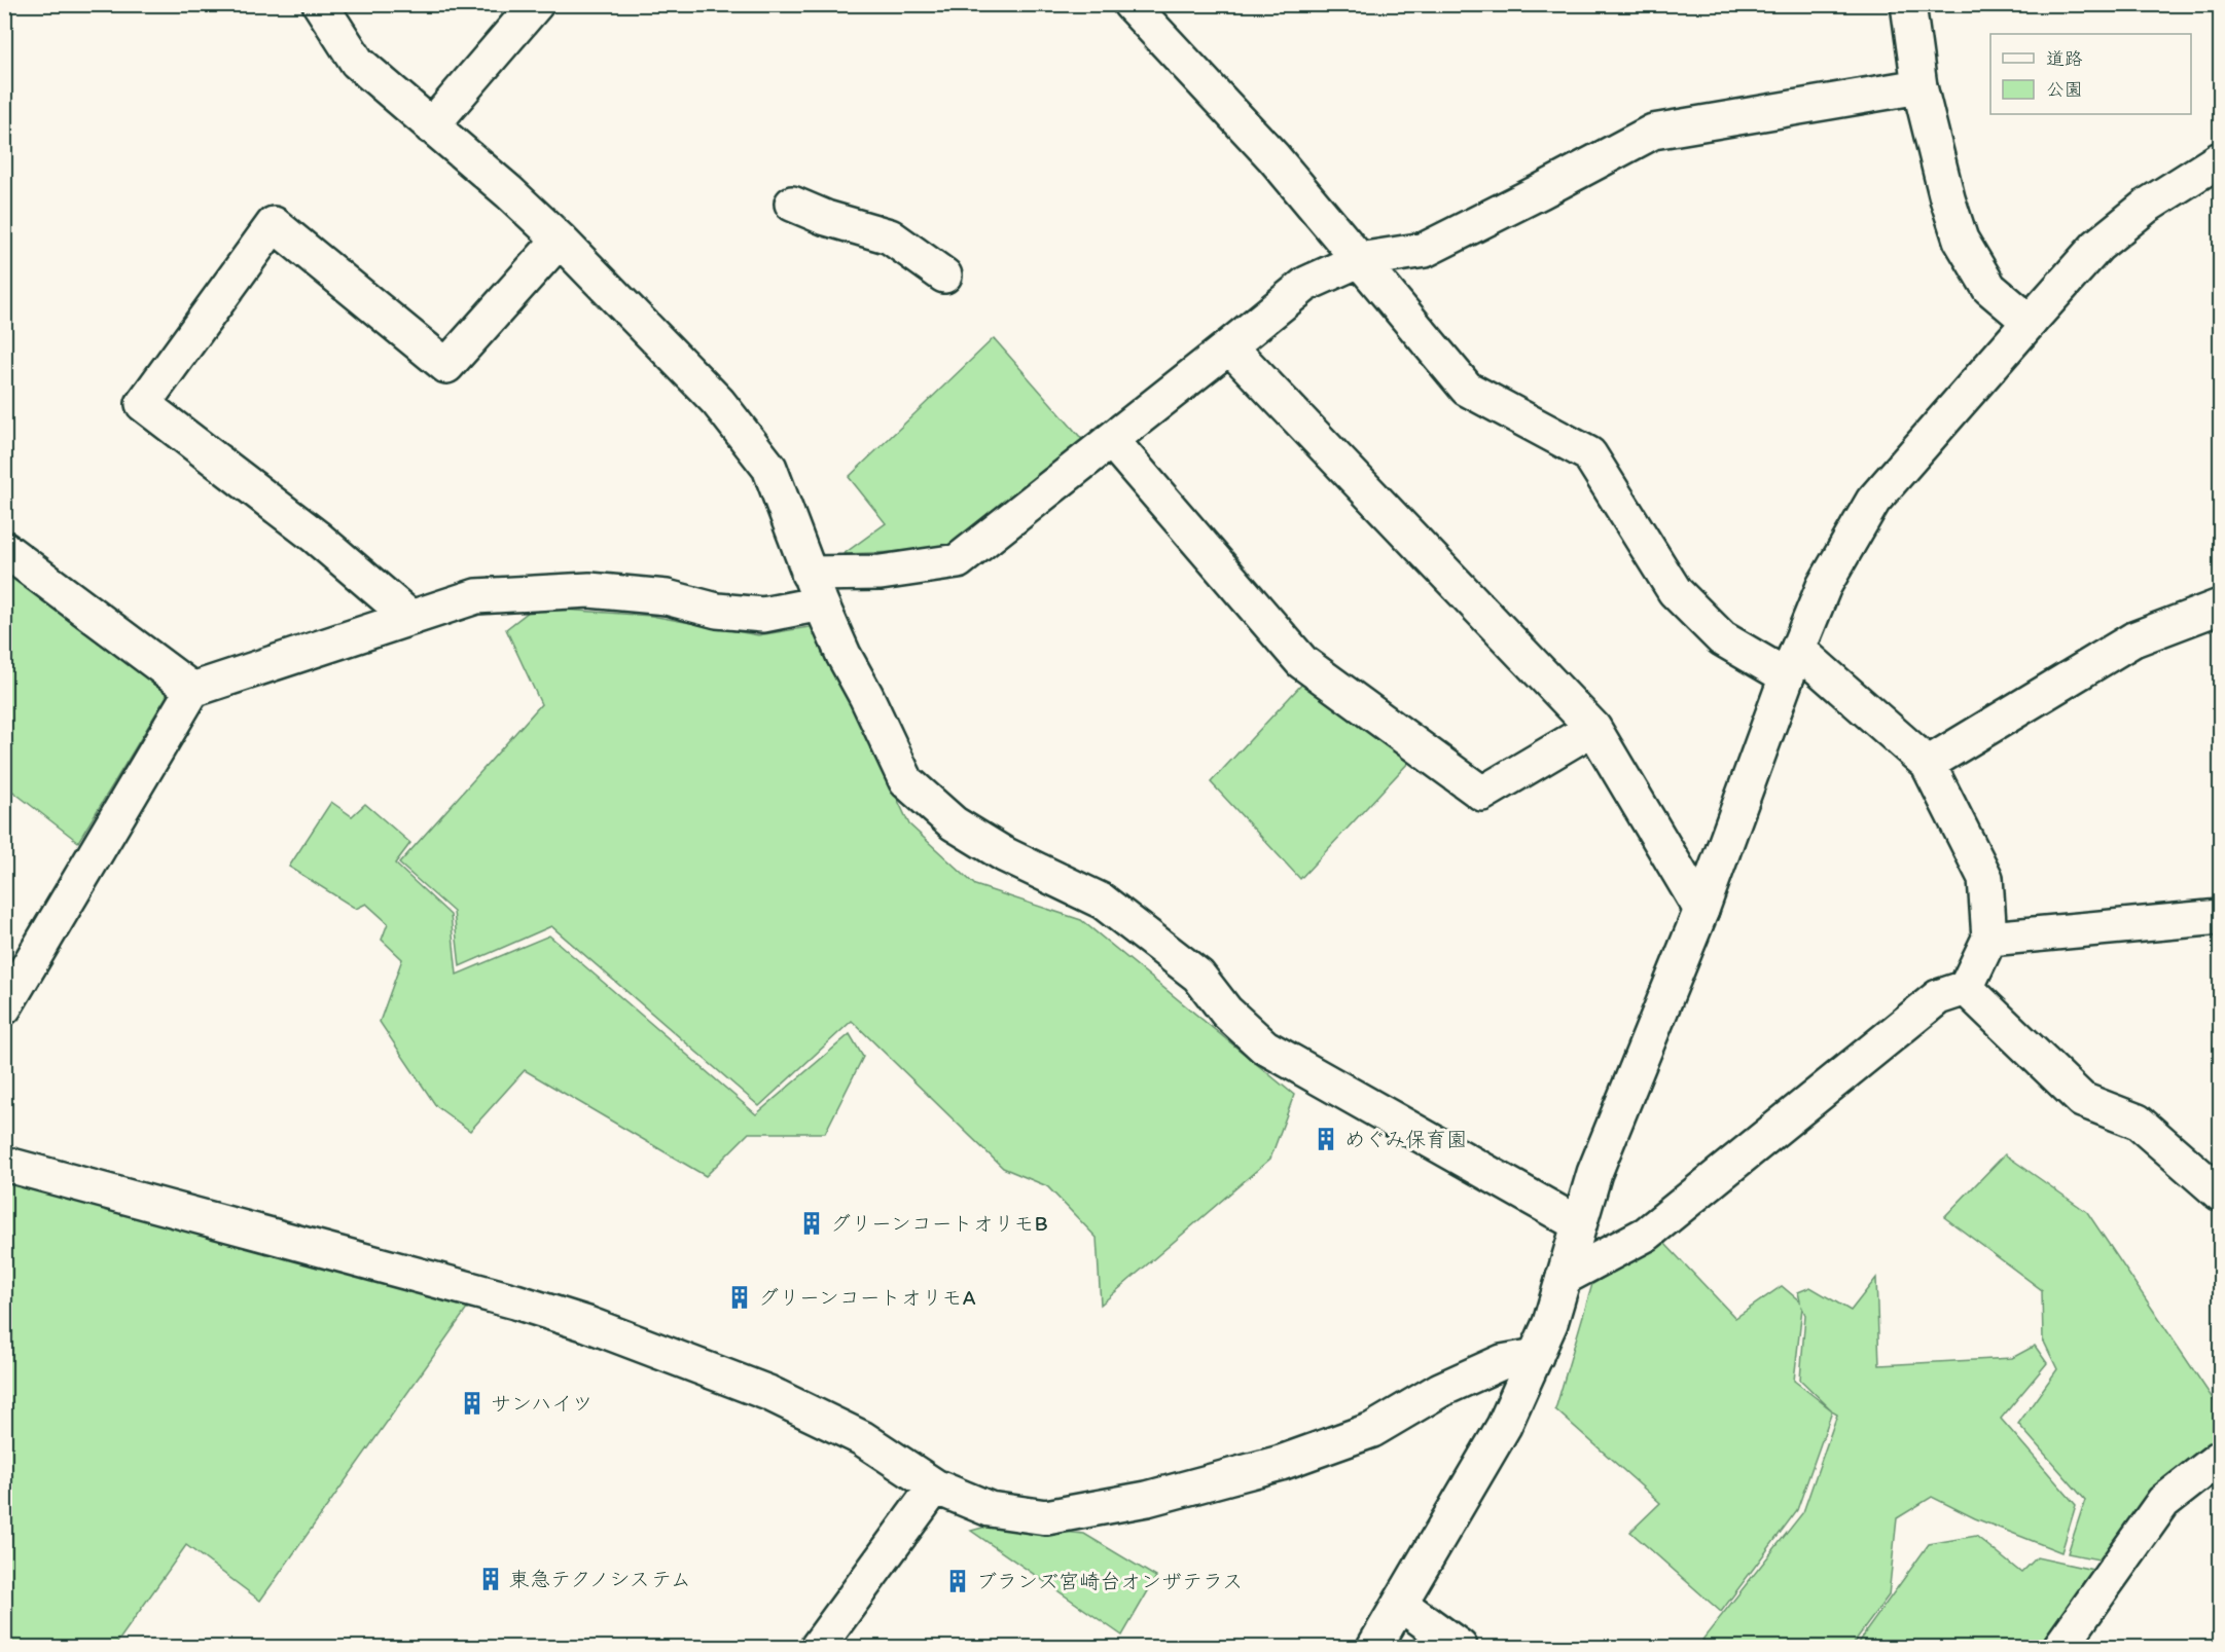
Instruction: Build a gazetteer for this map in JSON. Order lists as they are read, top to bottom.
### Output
{
  "places": {
    "building": [
      "めぐみ保育園",
      "グリーンコートオリモB",
      "グリーンコートオリモA",
      "サンハイツ",
      "東急テクノシステム",
      "ブランズ宮崎台オンザテラス"
    ]
  },
  "legend": ["道路", "公園"]
}
